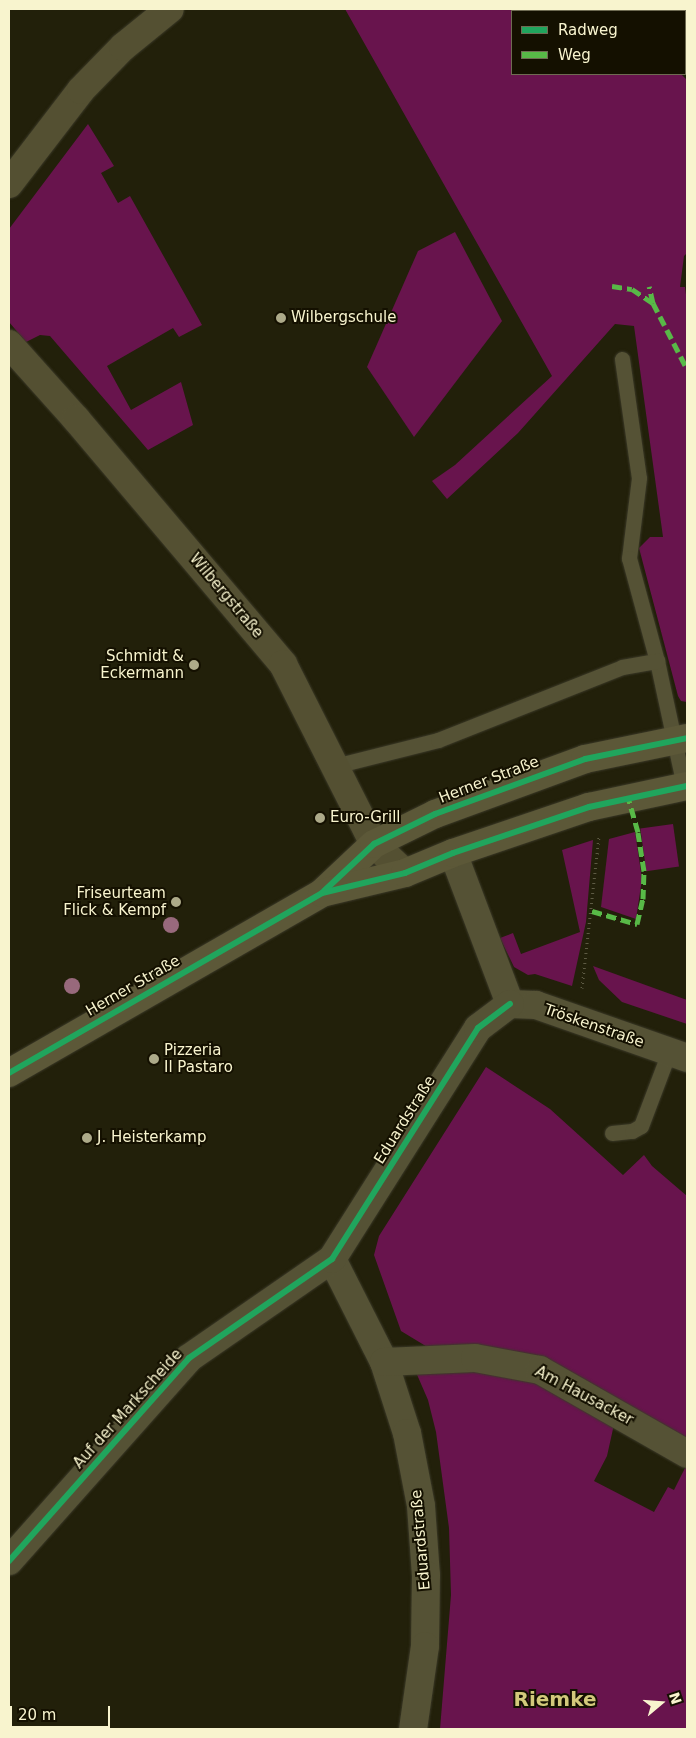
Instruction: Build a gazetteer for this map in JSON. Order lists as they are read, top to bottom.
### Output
{
  "streets": {
    "main road": ["Herner Straße"],
    "street": [
      "Wilbergstraße",
      "Tröskenstraße",
      "Eduardstraße",
      "Am Hausacker",
      "Auf der Markscheide"
    ]
  },
  "crossings": [
    ["Wilbergstraße", "Herner Straße"],
    ["Tröskenstraße", "Eduardstraße"],
    ["Eduardstraße", "Am Hausacker"],
    ["Eduardstraße", "Auf der Markscheide"]
  ],
  "districts": ["Riemke"],
  "places": [
    "Wilbergschule",
    "Schmidt & Eckermann",
    "Euro-Grill",
    "Friseurteam Flick & Kempf",
    "Pizzeria Il Pastaro",
    "J. Heisterkamp"
  ],
  "legend": ["Radweg", "Weg"],
  "scale_bar": "20 m",
  "north": "right"
}
